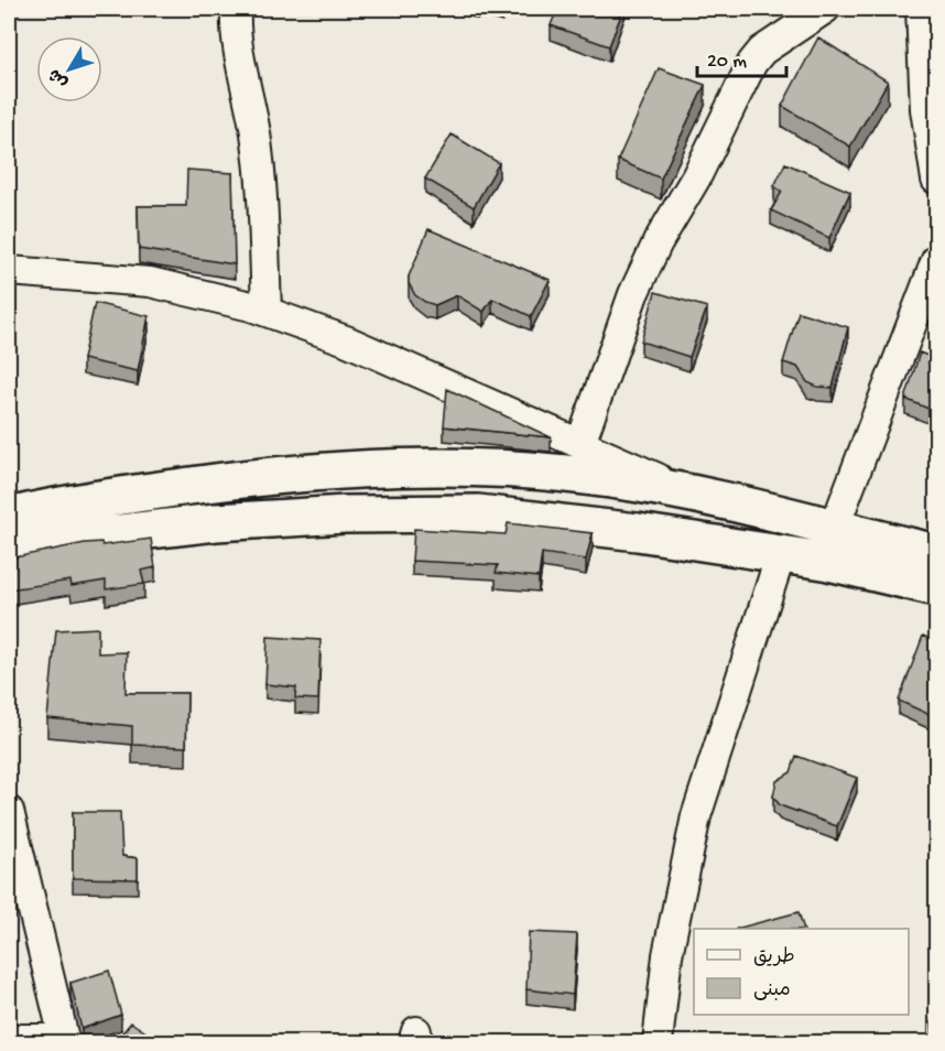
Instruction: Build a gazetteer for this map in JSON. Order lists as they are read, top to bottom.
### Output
{
  "legend": ["طريق", "مبنى"],
  "scale_bar": "20 m",
  "north": "bottom left"
}
